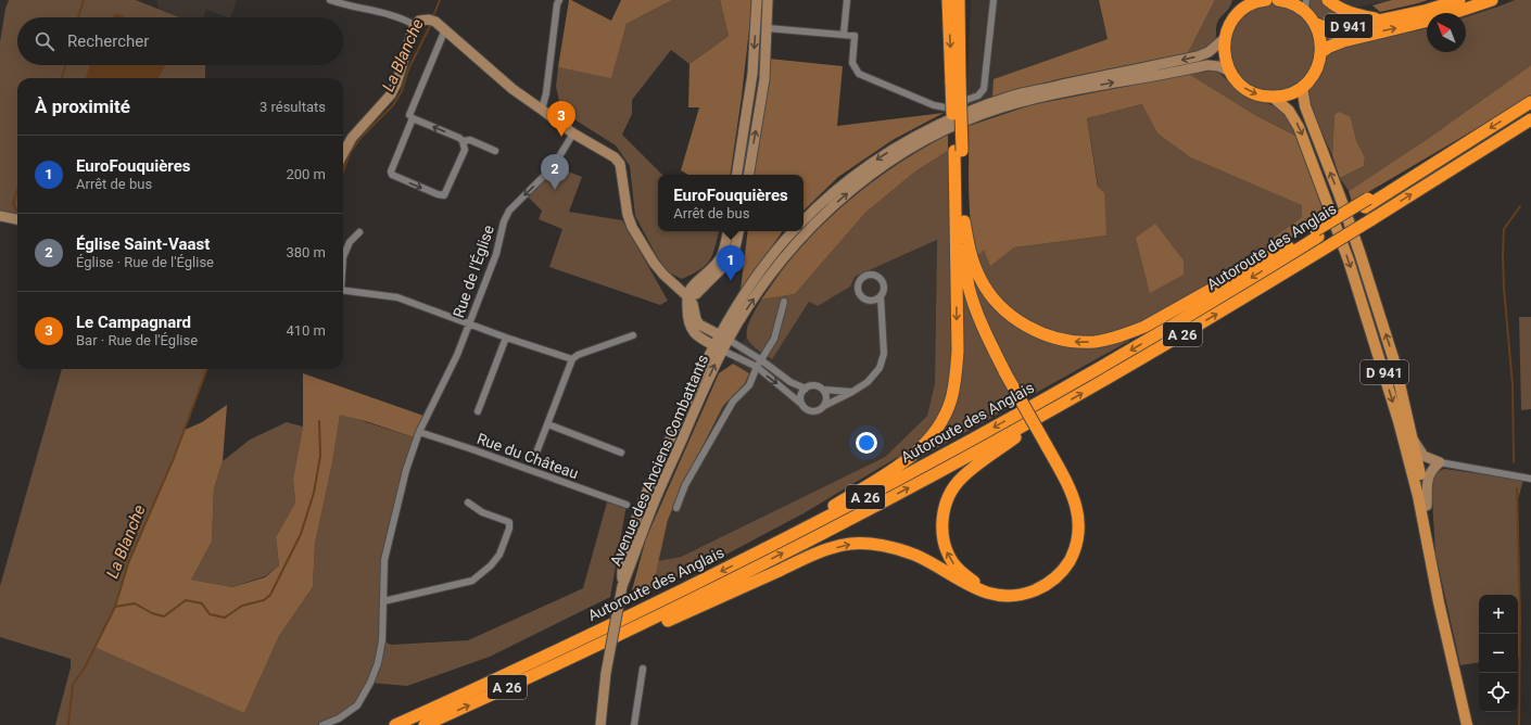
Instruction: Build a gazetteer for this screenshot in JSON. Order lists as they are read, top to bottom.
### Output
{
  "streets": {
    "highway": ["D 941", "Autoroute des Anglais", "A 26"],
    "main road": ["Avenue des Anciens Combattants"],
    "street": ["Rue de l'Église", "Rue du Château"]
  },
  "crossings": [
    ["Rue de l'Église", "Rue du Château"]
  ],
  "water": ["La Blanche"],
  "north": "top left",
  "page": {
    "search": "Rechercher",
    "heading": ["À proximité", "3 résultats"],
    "pins": ["3", "2", "1"],
    "list": [
      {
        "mark": "1",
        "name": "EuroFouquières",
        "note": "Arrêt de bus",
        "value": "200 m"
      },
      {
        "mark": "2",
        "name": "Église Saint-Vaast",
        "note": "Église · Rue de l'Église",
        "value": "380 m"
      },
      {
        "mark": "3",
        "name": "Le Campagnard",
        "note": "Bar · Rue de l'Église",
        "value": "410 m"
      }
    ],
    "popup": ["EuroFouquières", "Arrêt de bus"],
    "map_buttons": ["+", "−"]
  }
}
